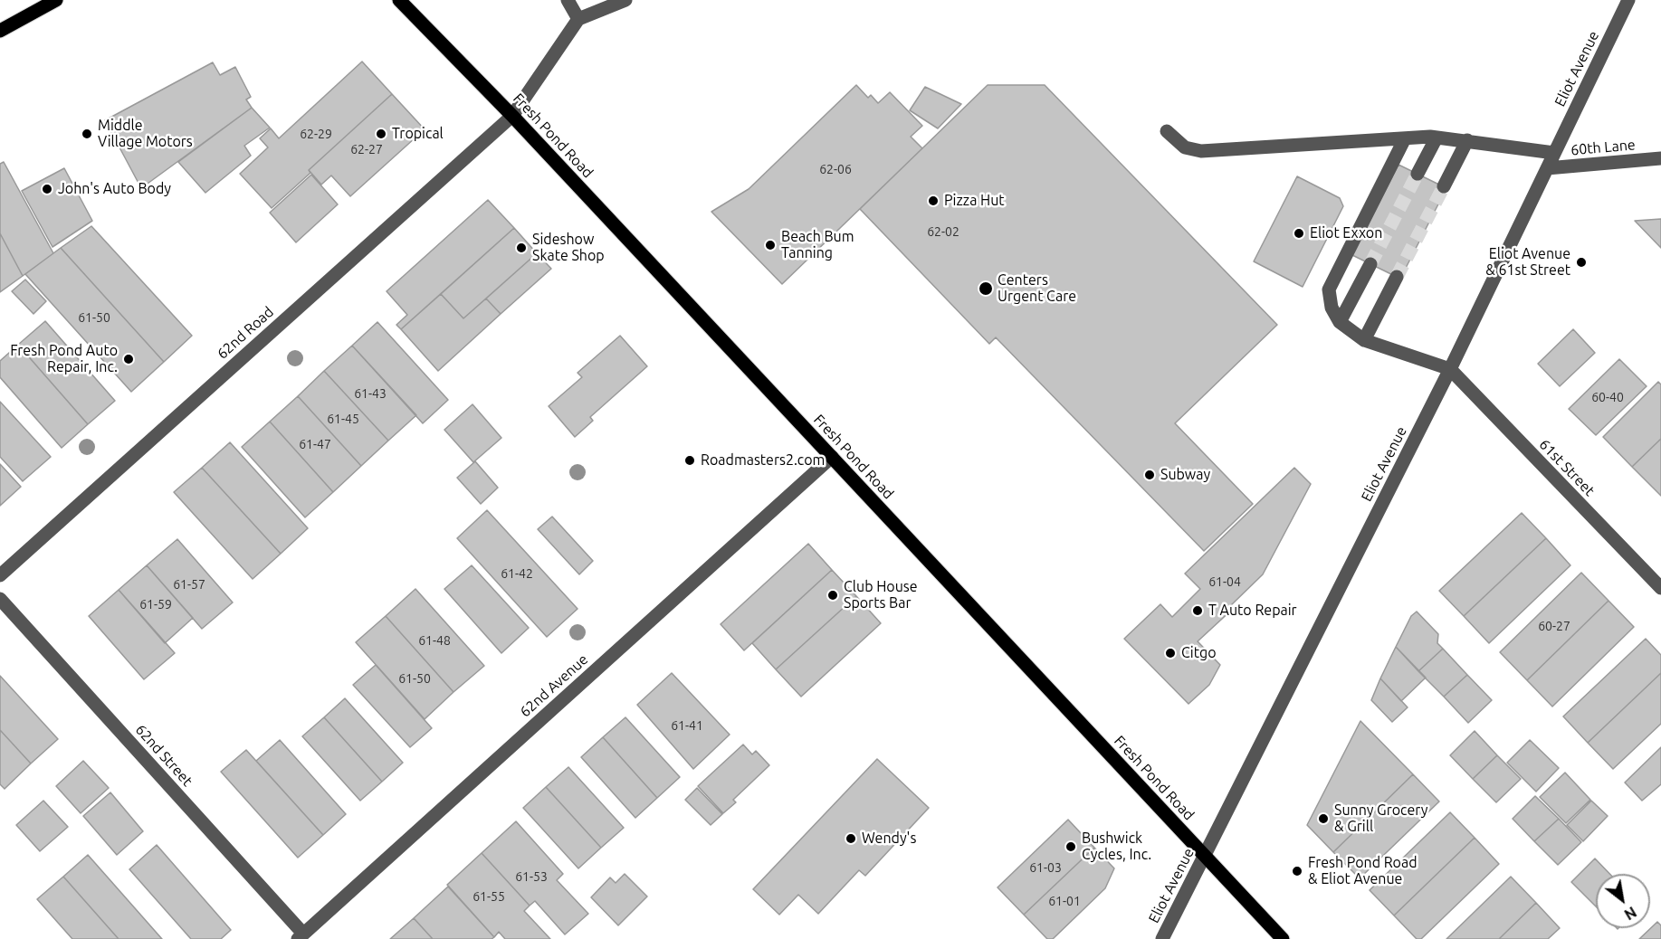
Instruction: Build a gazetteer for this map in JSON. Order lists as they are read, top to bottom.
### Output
{
  "streets": {
    "main road": ["Fresh Pond Road"],
    "street": [
      "Eliot Avenue",
      "60th Lane",
      "62nd Road",
      "61st Street",
      "62nd Avenue",
      "62nd Street"
    ]
  },
  "crossings": [
    ["Eliot Avenue", "Fresh Pond Road"],
    ["Eliot Avenue", "60th Lane"],
    ["Eliot Avenue", "61st Street"],
    ["Fresh Pond Road", "62nd Road"],
    ["Fresh Pond Road", "62nd Avenue"],
    ["62nd Avenue", "62nd Street"]
  ],
  "places": [
    "Middle Village Motors",
    "Tropical",
    "John's Auto Body",
    "Pizza Hut",
    "Eliot Exxon",
    "Beach Bum Tanning",
    "Sideshow Skate Shop",
    "Eliot Avenue & 61st Street",
    "Centers Urgent Care",
    "Fresh Pond Auto Repair, Inc.",
    "Roadmasters2.com",
    "Subway",
    "Club House Sports Bar",
    "T Auto Repair",
    "Citgo",
    "Sunny Grocery & Grill",
    "Wendy's",
    "Bushwick Cycles, Inc.",
    "Fresh Pond Road & Eliot Avenue"
  ],
  "house_numbers": [
    "62-29",
    "62-27",
    "62-06",
    "62-02",
    "61-50",
    "61-43",
    "60-40",
    "61-45",
    "61-47",
    "61-42",
    "61-04",
    "61-57",
    "61-59",
    "60-27",
    "61-48",
    "61-50",
    "61-41",
    "61-03",
    "61-53",
    "61-55",
    "61-01"
  ],
  "north": "bottom right"
}
